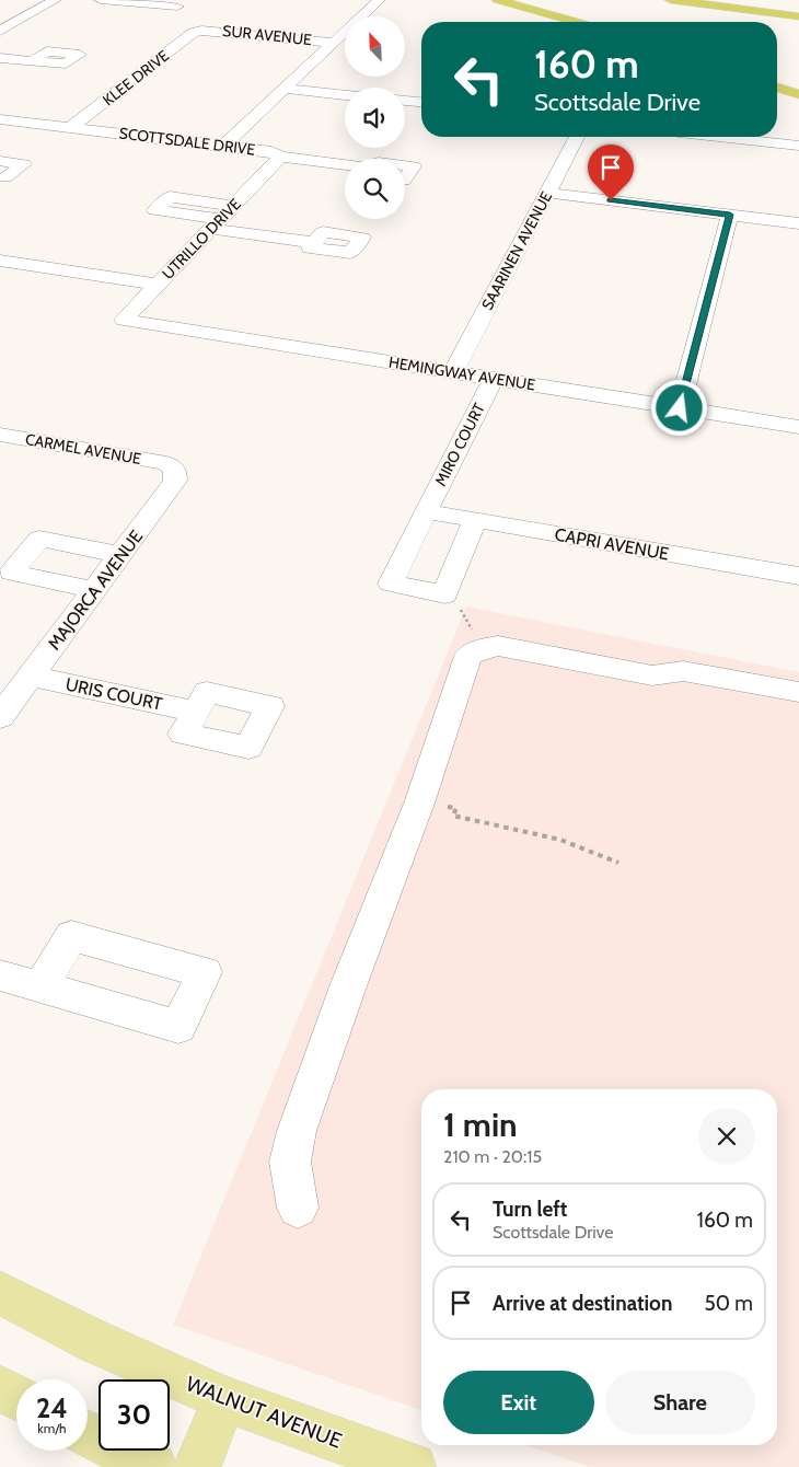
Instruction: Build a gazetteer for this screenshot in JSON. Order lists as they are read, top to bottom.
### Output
{
  "streets": {
    "main road": ["WALNUT AVENUE"],
    "street": [
      "SUR AVENUE",
      "KLEE DRIVE",
      "SCOTTSDALE DRIVE",
      "UTRILLO DRIVE",
      "SAARINEN AVENUE",
      "HEMINGWAY AVENUE",
      "MIRO COURT",
      "CARMEL AVENUE",
      "CAPRI AVENUE",
      "MAJORCA AVENUE",
      "URIS COURT"
    ]
  },
  "crossings": [
    ["SUR AVENUE", "KLEE DRIVE"],
    ["KLEE DRIVE", "SCOTTSDALE DRIVE"],
    ["SCOTTSDALE DRIVE", "UTRILLO DRIVE"],
    ["UTRILLO DRIVE", "HEMINGWAY AVENUE"],
    ["SAARINEN AVENUE", "HEMINGWAY AVENUE"],
    ["HEMINGWAY AVENUE", "MIRO COURT"],
    ["MIRO COURT", "CAPRI AVENUE"],
    ["CARMEL AVENUE", "MAJORCA AVENUE"],
    ["MAJORCA AVENUE", "URIS COURT"]
  ],
  "north": "top left",
  "page": {
    "turn": ["160 m", "Scottsdale Drive"],
    "heading": ["1 min", "210 m · 20:15"],
    "list": [
      {
        "name": "Turn left",
        "note": "Scottsdale Drive",
        "value": "160 m"
      },
      {
        "name": "Arrive at destination",
        "value": "50 m"
      }
    ],
    "buttons": ["Exit", "Share"],
    "speed": "24 km/h",
    "limit": "30"
  }
}
